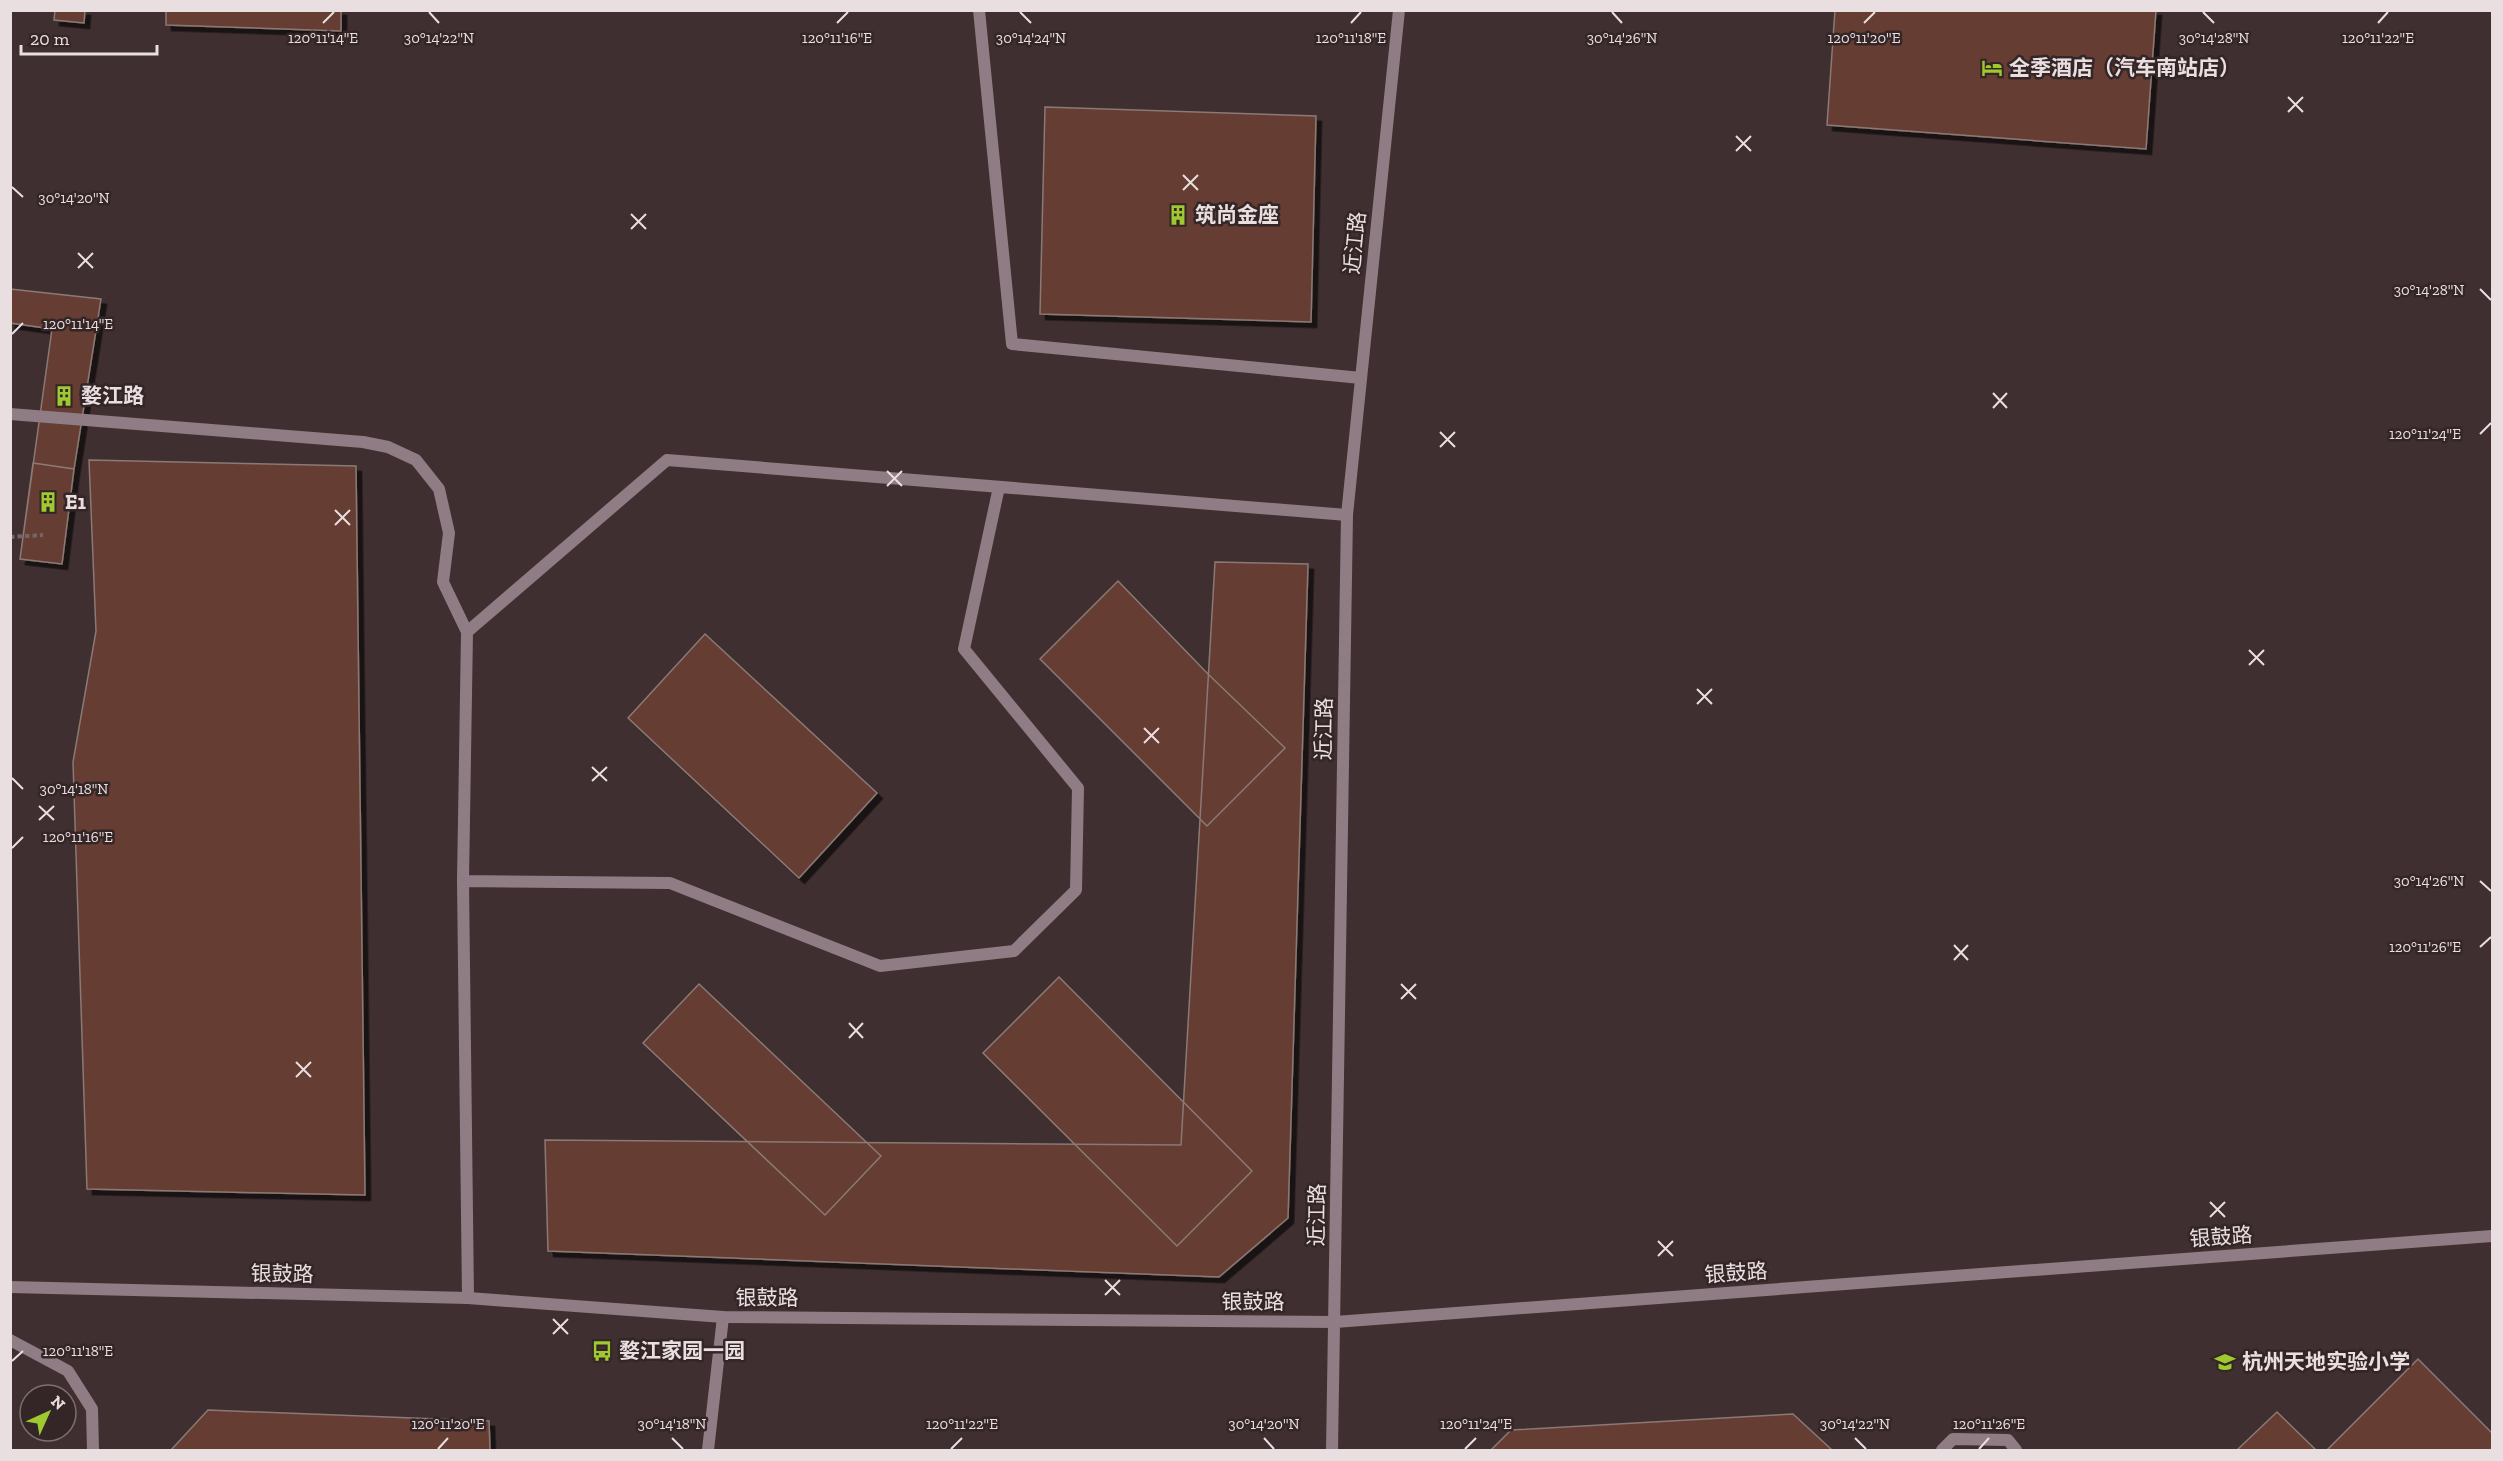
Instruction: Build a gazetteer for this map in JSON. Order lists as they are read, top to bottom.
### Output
{
  "streets": {
    "street": ["近江路", "银鼓路"]
  },
  "crossings": [
    ["近江路", "银鼓路"]
  ],
  "places": {
    "hotel": ["全季酒店（汽车南站店）"],
    "building": ["筑尚金座", "婺江路", "E1"],
    "bus stop": ["婺江家园一园"],
    "school or university": ["杭州天地实验小学"]
  },
  "scale_bar": "20 m",
  "north": "top right",
  "coordinates": [
    "120°11'14\"E",
    "30°14'22\"N",
    "120°11'16\"E",
    "30°14'24\"N",
    "120°11'18\"E",
    "30°14'26\"N",
    "120°11'20\"E",
    "30°14'28\"N",
    "120°11'22\"E",
    "30°14'20\"N",
    "120°11'24\"E",
    "30°14'18\"N",
    "120°11'26\"E"
  ]
}
